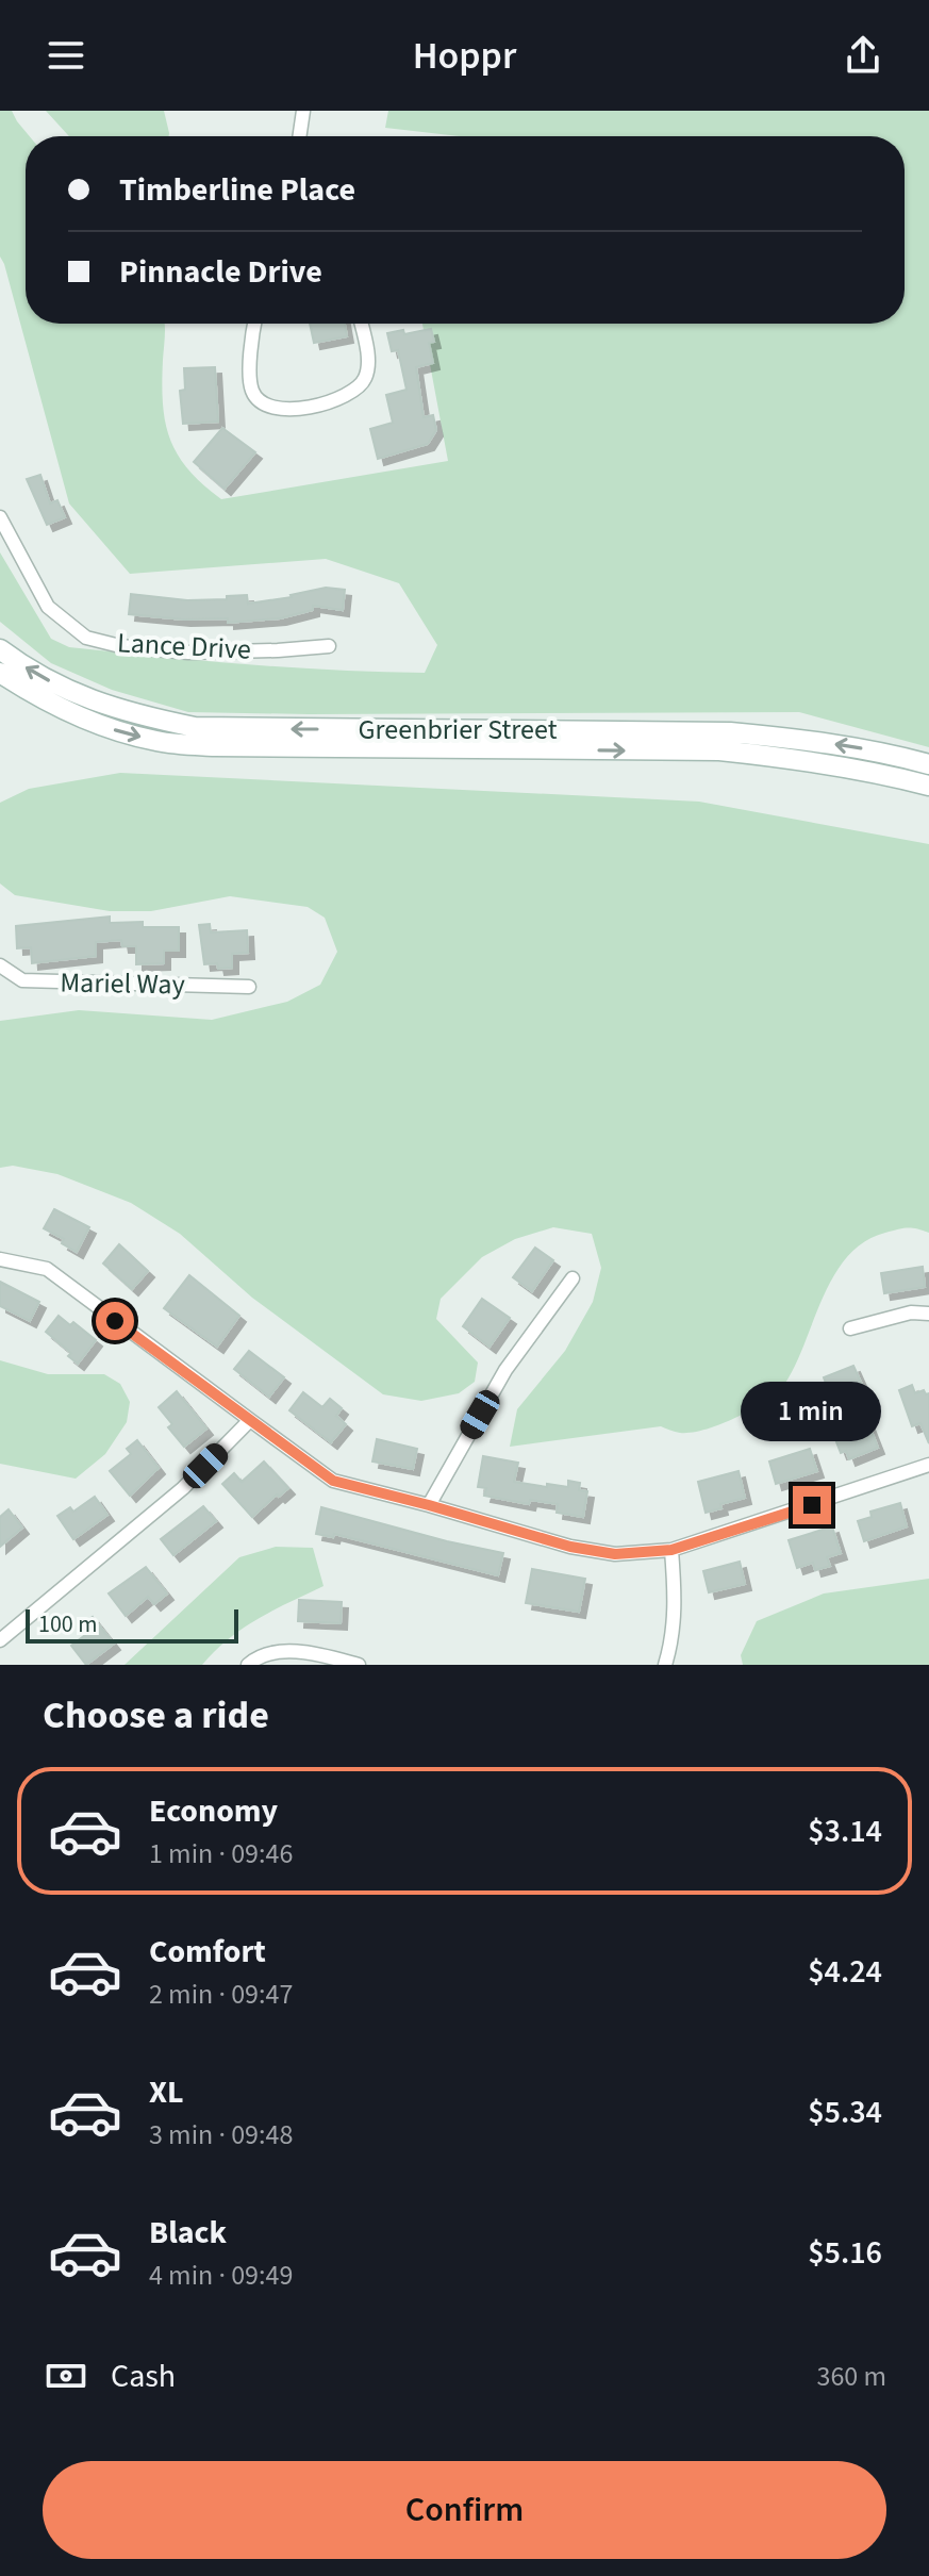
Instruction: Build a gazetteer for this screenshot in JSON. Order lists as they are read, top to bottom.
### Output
{
  "streets": {
    "main road": ["Greenbrier Street"],
    "street": ["Lance Drive", "Mariel Way"]
  },
  "scale_bar": "100 m",
  "page": {
    "header": "Hoppr",
    "banner": ["Timberline Place", "Pinnacle Drive"],
    "bubble": "1 min",
    "scale": "100 m",
    "heading": "Choose a ride",
    "list": [
      {
        "name": "Economy",
        "note": "1 min · 09:46",
        "value": "$3.14"
      },
      {
        "name": "Comfort",
        "note": "2 min · 09:47",
        "value": "$4.24"
      },
      {
        "name": "XL",
        "note": "3 min · 09:48",
        "value": "$5.34"
      },
      {
        "name": "Black",
        "note": "4 min · 09:49",
        "value": "$5.16"
      }
    ],
    "pay": ["Cash", "360 m"],
    "buttons": "Confirm"
  }
}
